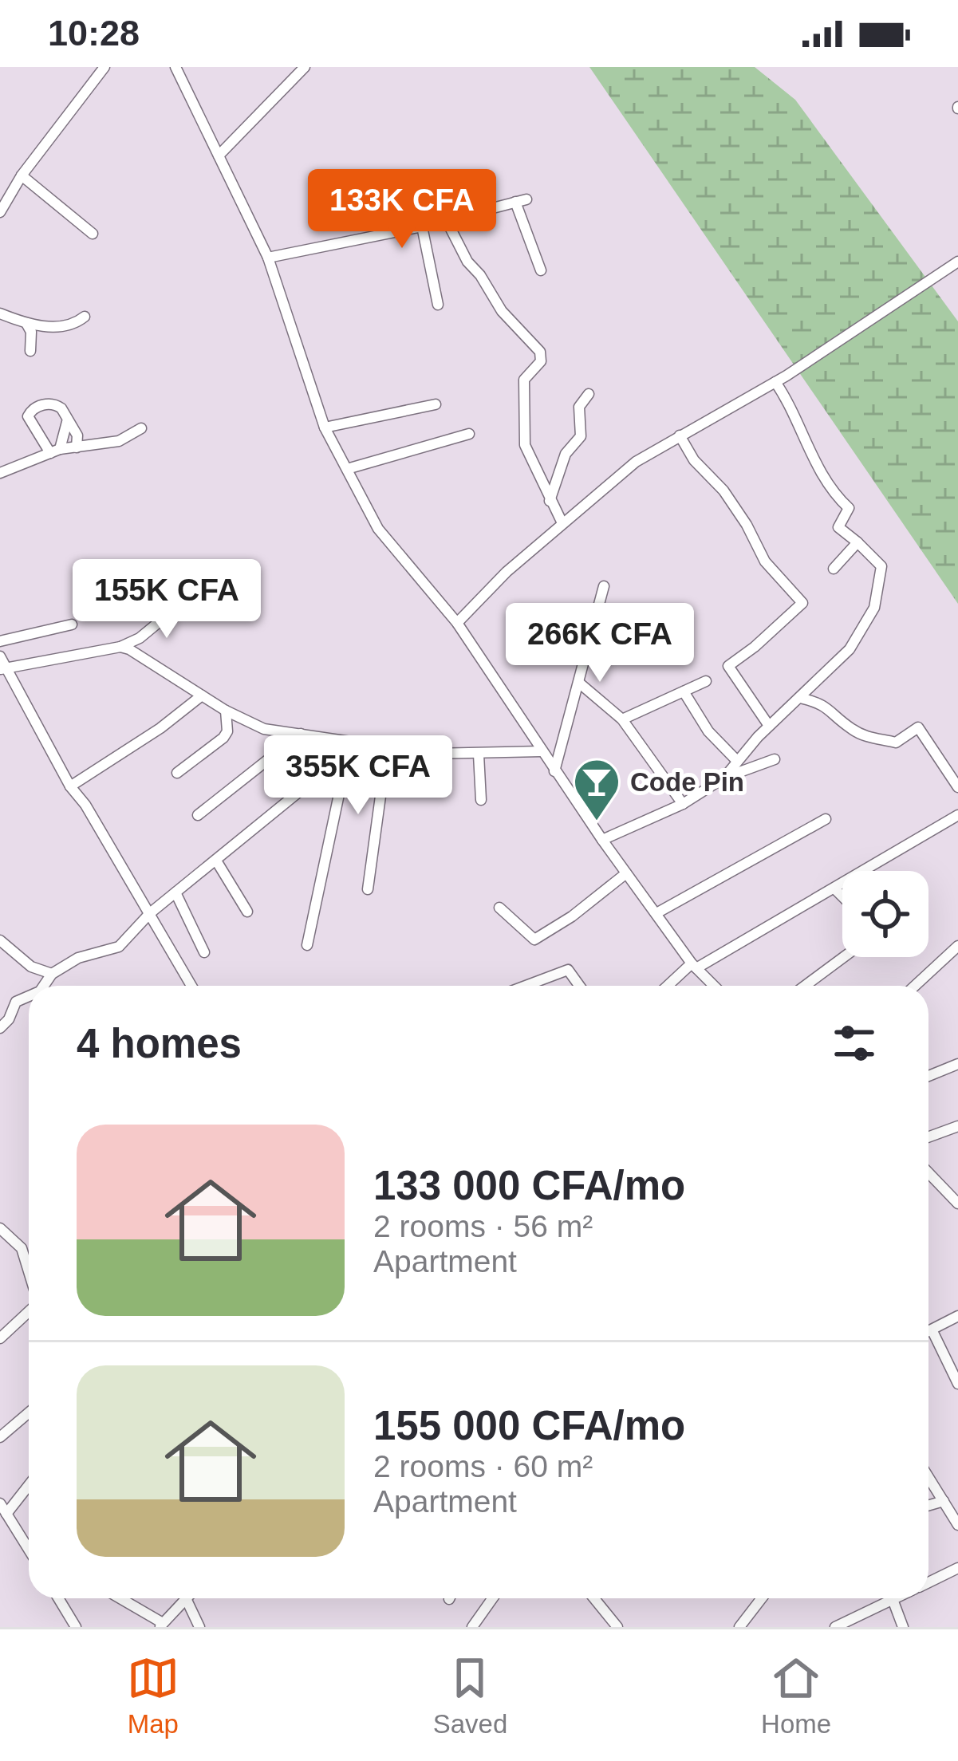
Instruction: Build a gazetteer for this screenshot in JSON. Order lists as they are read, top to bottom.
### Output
{
  "places": {
    "bar": ["Code Pin"]
  },
  "page": {
    "status": "10:28",
    "price": [
      "133K CFA",
      "155K CFA",
      "266K CFA",
      "355K CFA"
    ],
    "heading": "4 homes",
    "list": [
      {
        "name": "133 000 CFA/mo",
        "note": "2 rooms · 56 m² · Apartment"
      },
      {
        "name": "155 000 CFA/mo",
        "note": "2 rooms · 60 m² · Apartment"
      }
    ],
    "tabs": ["Map", "Saved", "Home"]
  }
}
